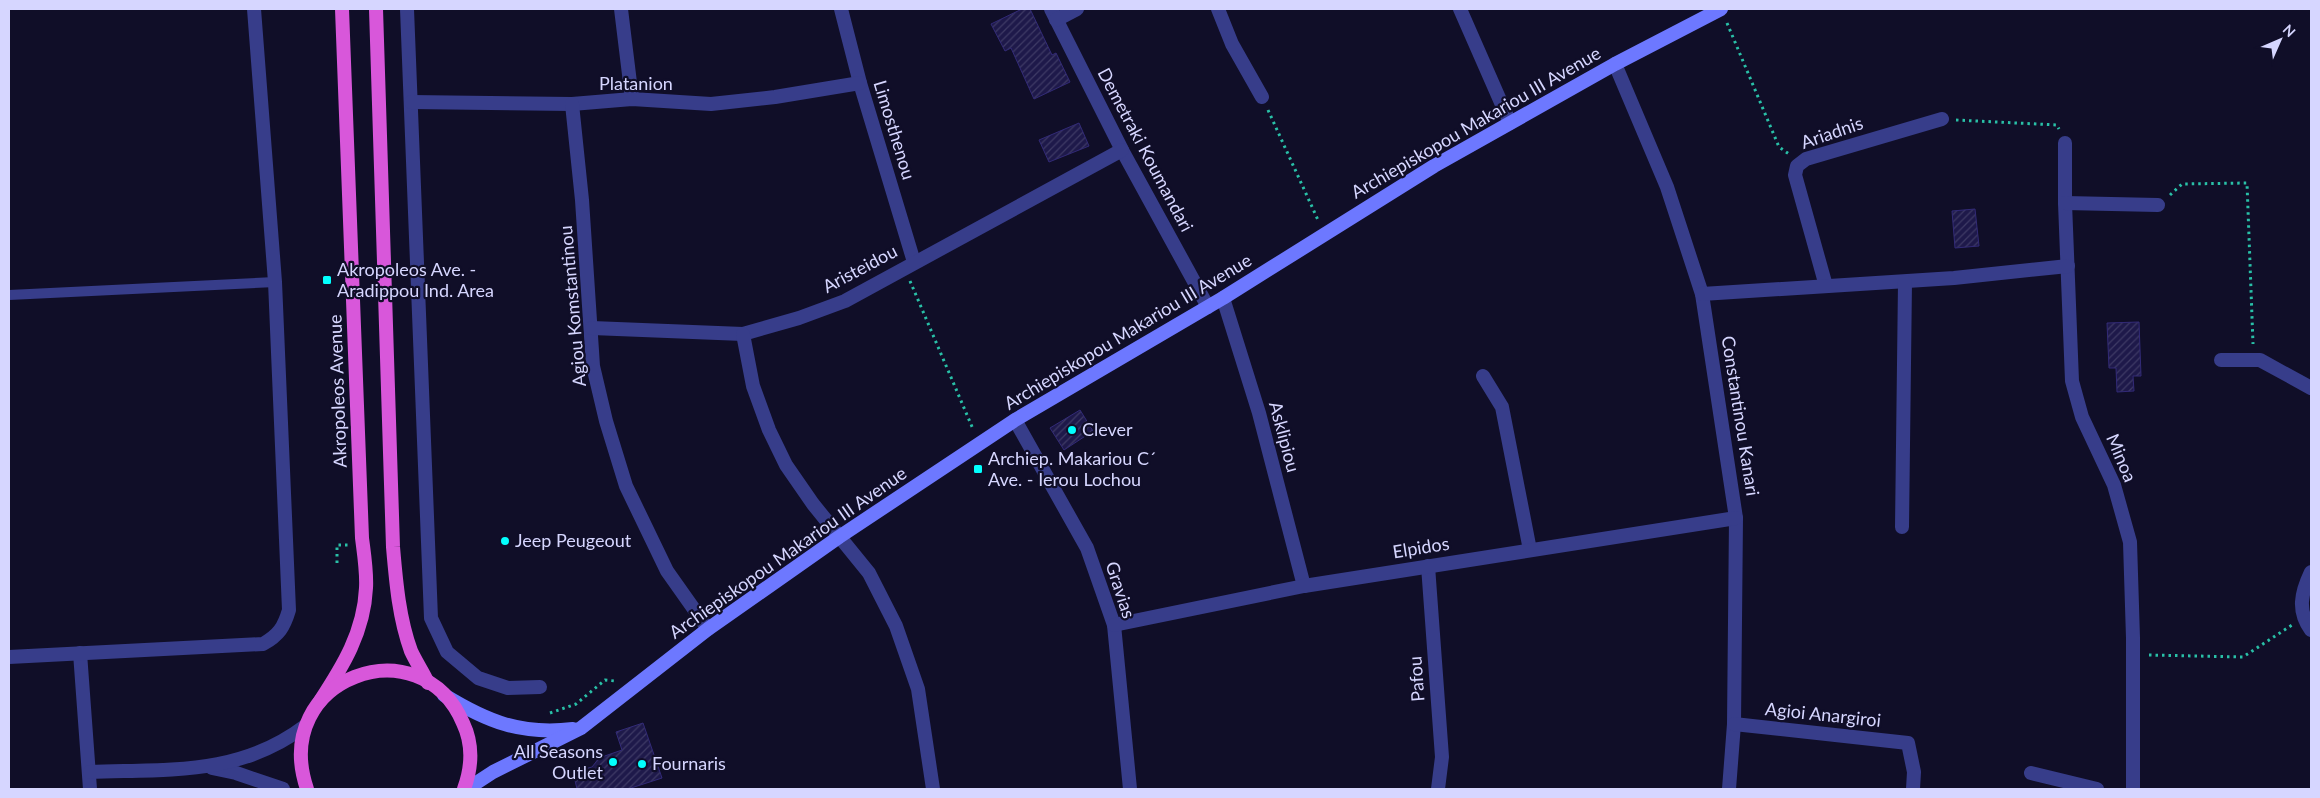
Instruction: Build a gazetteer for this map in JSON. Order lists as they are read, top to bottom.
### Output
{
  "streets": {
    "highway": ["Akropoleos Avenue"],
    "main road": ["Archiepiskopou Makariou III Avenue"],
    "street": [
      "Platanion",
      "Limosthenou",
      "Ariadnis",
      "Demetraki Koumandari",
      "Aristeidou",
      "Agiou Komstantinou",
      "Constantinou Kanari",
      "Asklipiou",
      "Minoa",
      "Elpidos",
      "Gravias",
      "Pafou",
      "Agioi Anargiroi"
    ]
  },
  "crossings": [
    ["Platanion", "Limosthenou"],
    ["Platanion", "Agiou Komstantinou"],
    ["Archiepiskopou Makariou III Avenue", "Demetraki Koumandari"],
    ["Archiepiskopou Makariou III Avenue", "Agiou Komstantinou"],
    ["Archiepiskopou Makariou III Avenue", "Constantinou Kanari"],
    ["Archiepiskopou Makariou III Avenue", "Asklipiou"],
    ["Archiepiskopou Makariou III Avenue", "Gravias"],
    ["Limosthenou", "Aristeidou"],
    ["Demetraki Koumandari", "Aristeidou"],
    ["Aristeidou", "Agiou Komstantinou"],
    ["Constantinou Kanari", "Elpidos"],
    ["Constantinou Kanari", "Agioi Anargiroi"],
    ["Asklipiou", "Elpidos"],
    ["Elpidos", "Gravias"],
    ["Elpidos", "Pafou"]
  ],
  "places": {
    "transit": ["Akropoleos Ave. - Aradippou Ind. Area", "Archiep. Makariou C´ Ave. - Ierou Lochou"],
    "other": [
      "Clever",
      "Jeep Peugeout",
      "All Seasons Outlet",
      "Fournaris"
    ]
  },
  "north": "top right"
}
